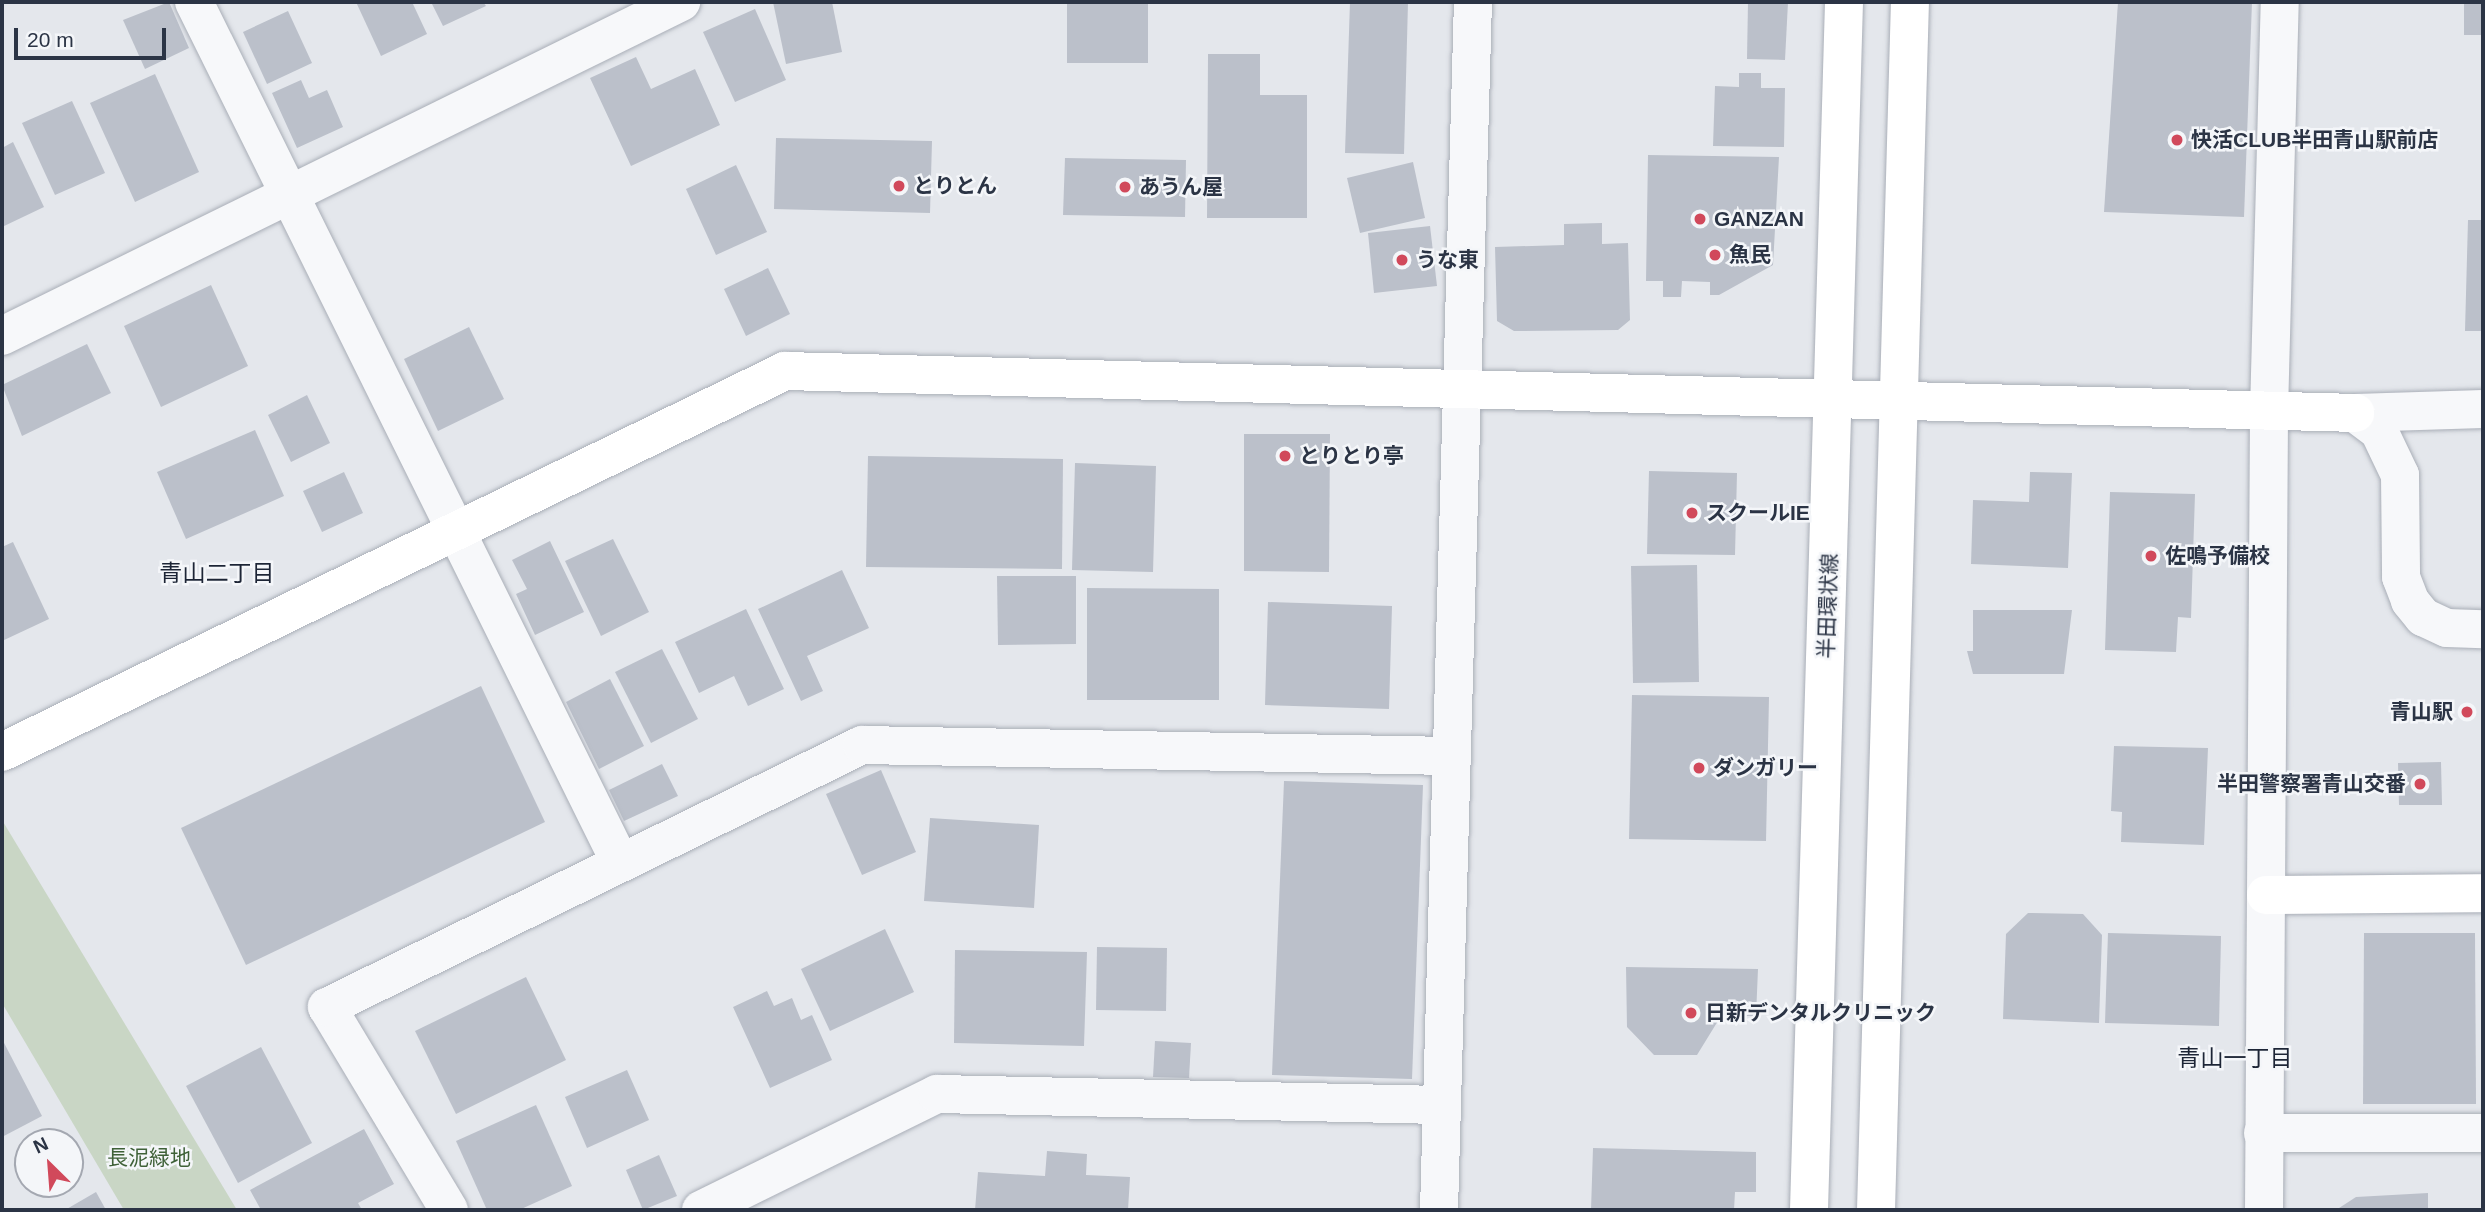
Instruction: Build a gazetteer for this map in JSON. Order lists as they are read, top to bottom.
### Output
{
  "streets": {
    "street": ["半田環状線"]
  },
  "districts": ["青山二丁目", "青山一丁目"],
  "parks": ["長泥緑地"],
  "places": [
    "快活CLUB半田青山駅前店",
    "とりとん",
    "あうん屋",
    "GANZAN",
    "魚民",
    "うな東",
    "とりとり亭",
    "スクールIE",
    "佐鳴予備校",
    "青山駅",
    "ダンガリー",
    "半田警察署青山交番",
    "日新デンタルクリニック"
  ],
  "scale_bar": "20 m",
  "north": "top left"
}
